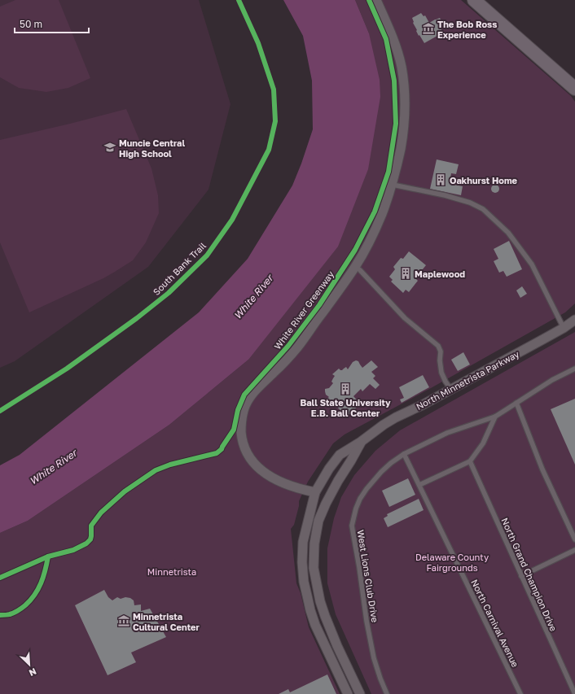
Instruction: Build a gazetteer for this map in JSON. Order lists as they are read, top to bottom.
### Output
{
  "streets": {
    "street": ["North Minnetrista Parkway"],
    "lane": ["North Grand Champion Drive", "West Lions Club Drive", "North Carnival Avenue"],
    "cycle path": ["South Bank Trail", "White River Greenway"]
  },
  "crossings": [
    ["West Lions Club Drive", "North Carnival Avenue"]
  ],
  "water": ["White River"],
  "parks": ["Delaware County Fairgrounds", "Minnetrista"],
  "places": {
    "museum": ["The Bob Ross Experience", "Minnetrista Cultural Center"],
    "school or university": ["Muncie Central High School"],
    "building": ["Oakhurst Home", "Maplewood", "Ball State University E.B. Ball Center"]
  },
  "scale_bar": "50 m",
  "north": "bottom right"
}
